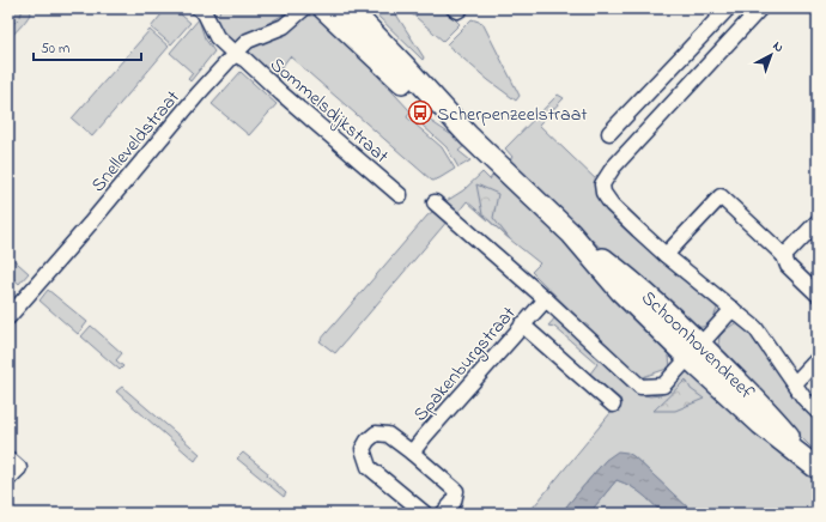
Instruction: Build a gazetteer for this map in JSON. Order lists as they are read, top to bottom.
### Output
{
  "streets": {
    "street": [
      "Sommelsdijkstraat",
      "Snelleveldstraat",
      "Schoonhovendreef",
      "Spakenburgstraat"
    ]
  },
  "crossings": [
    ["Sommelsdijkstraat", "Snelleveldstraat"]
  ],
  "places": {
    "bus stop": ["Scherpenzeelstraat"]
  },
  "scale_bar": "50 m",
  "north": "top right"
}
